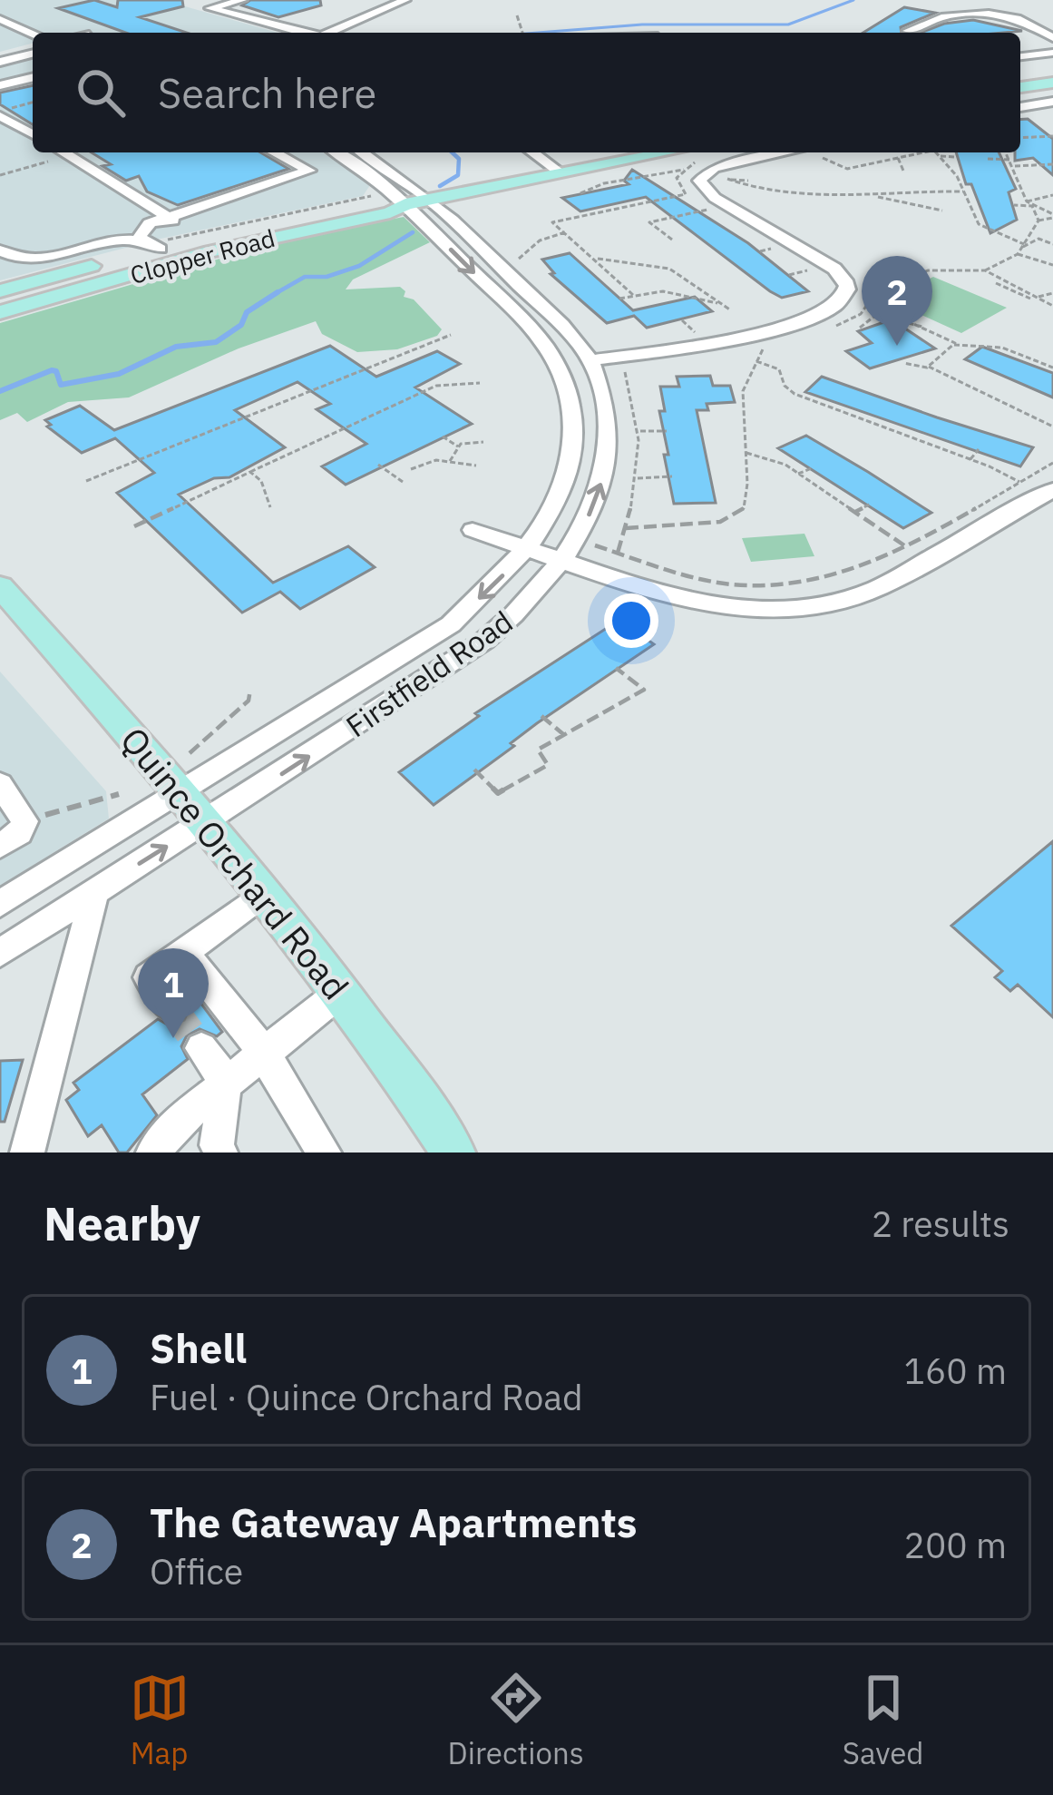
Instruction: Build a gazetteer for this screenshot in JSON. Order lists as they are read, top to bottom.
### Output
{
  "streets": {
    "main road": ["Clopper Road", "Quince Orchard Road"],
    "street": ["Firstfield Road"]
  },
  "crossings": [
    ["Clopper Road", "Firstfield Road"],
    ["Firstfield Road", "Quince Orchard Road"]
  ],
  "page": {
    "search": "Search here",
    "pins": ["2", "1"],
    "heading": ["Nearby", "2 results"],
    "list": [
      {
        "mark": "1",
        "name": "Shell",
        "note": "Fuel · Quince Orchard Road",
        "value": "160 m"
      },
      {
        "mark": "2",
        "name": "The Gateway Apartments",
        "note": "Office",
        "value": "200 m"
      }
    ],
    "nav": ["Map", "Directions", "Saved"]
  }
}
